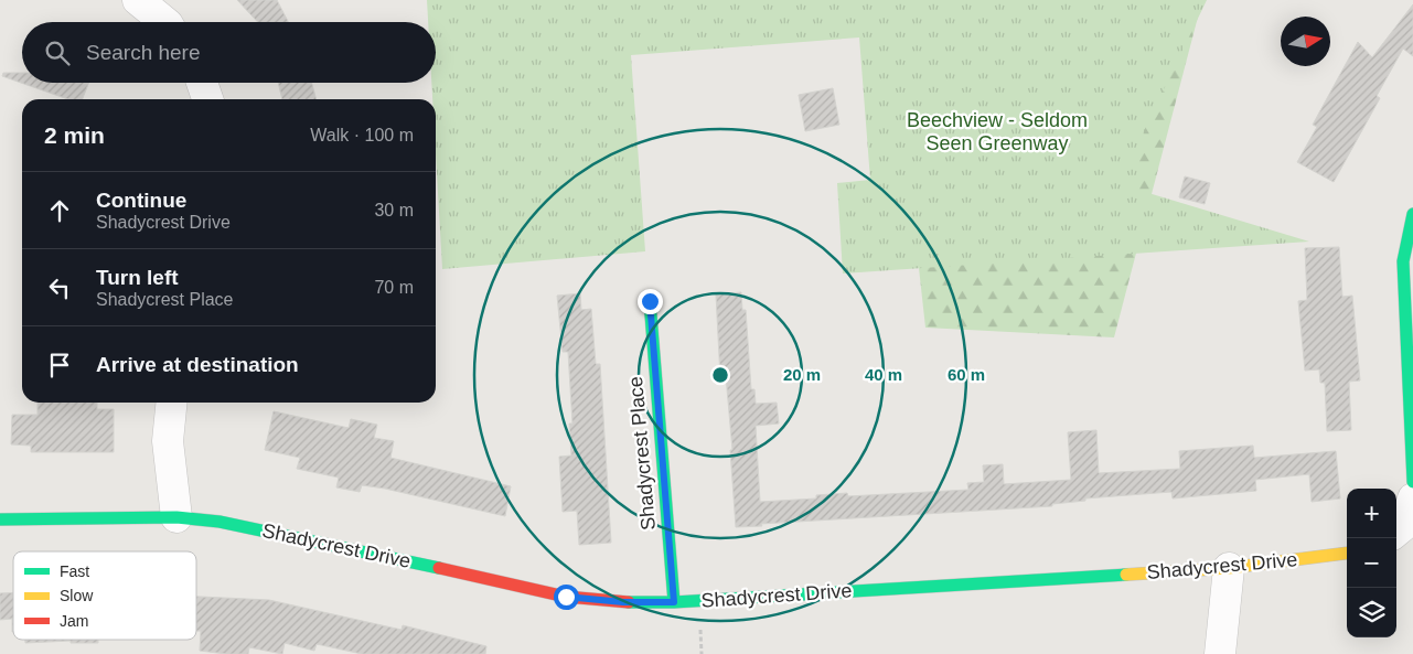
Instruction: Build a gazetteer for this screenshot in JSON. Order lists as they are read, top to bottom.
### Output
{
  "streets": {
    "street": ["Shadycrest Place", "Shadycrest Drive"]
  },
  "crossings": [
    ["Shadycrest Place", "Shadycrest Drive"]
  ],
  "parks": ["Beechview - Seldom Seen Greenway"],
  "legend": ["Fast", "Slow", "Jam"],
  "north": "right",
  "page": {
    "search": "Search here",
    "heading": ["2 min", "Walk · 100 m"],
    "list": [
      ["Continue", "Shadycrest Drive", "30 m"],
      ["Turn left", "Shadycrest Place", "70 m"],
      "Arrive at destination"
    ],
    "map_buttons": ["+", "−"]
  },
  "rings": ["20 m", "40 m", "60 m"]
}
